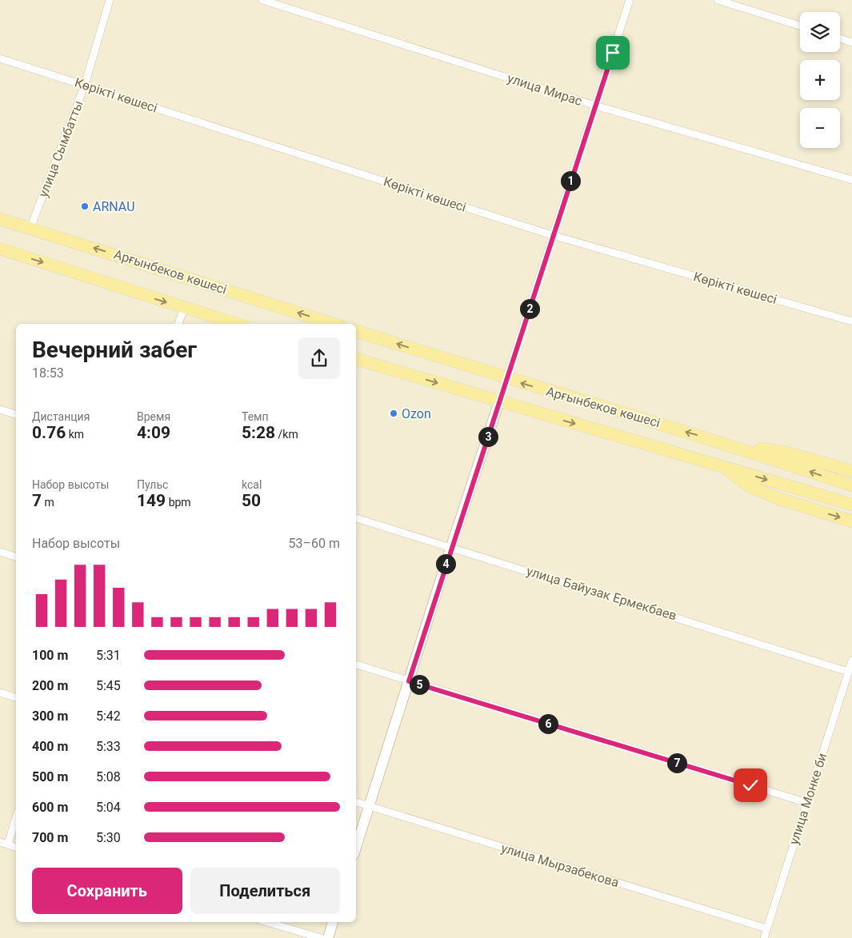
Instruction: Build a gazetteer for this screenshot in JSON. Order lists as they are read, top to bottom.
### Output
{
  "streets": {
    "main road": ["Арғынбеков көшесі"],
    "street": [
      "улица Мирас",
      "Көрікті көшесі",
      "улица Сымбатты",
      "улица Байузак Ермекбаев",
      "улица Монке би",
      "улица Мырзабекова"
    ]
  },
  "crossings": [
    ["Көрікті көшесі", "улица Сымбатты"],
    ["улица Сымбатты", "Арғынбеков көшесі"],
    ["улица Байузак Ермекбаев", "улица Монке би"],
    ["улица Монке би", "улица Мырзабекова"]
  ],
  "places": ["ARNAU", "Ozon"],
  "page": {
    "map_buttons": ["+", "−"],
    "pins": [
      "1",
      "2",
      "3",
      "4",
      "5",
      "6",
      "7"
    ],
    "heading": ["Вечерний забег", "18:53"],
    "stats": [
      ["Дистанция", "0.76 km"],
      ["Время", "4:09"],
      ["Темп", "5:28 /km"],
      ["Набор высоты", "7 m"],
      ["Пульс", "149 bpm"],
      ["kcal", "50"]
    ],
    "chart": ["Набор высоты", "53–60 m"],
    "list": [
      {
        "name": "100 m",
        "note": "5:31"
      },
      {
        "name": "200 m",
        "note": "5:45"
      },
      {
        "name": "300 m",
        "note": "5:42"
      },
      {
        "name": "400 m",
        "note": "5:33"
      },
      {
        "name": "500 m",
        "note": "5:08"
      },
      {
        "name": "600 m",
        "note": "5:04"
      },
      {
        "name": "700 m",
        "note": "5:30"
      }
    ],
    "buttons": ["Сохранить", "Поделиться"]
  }
}
